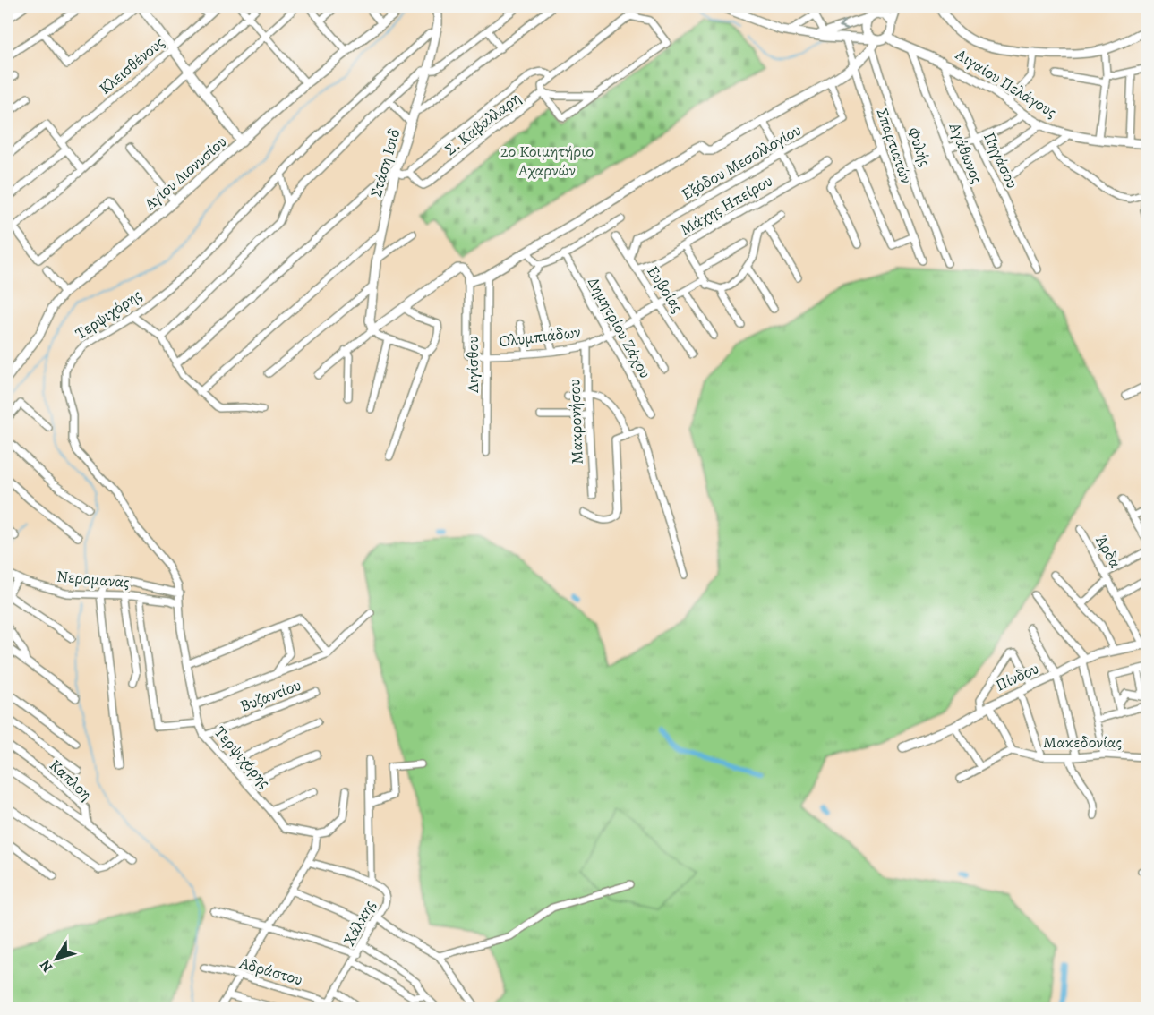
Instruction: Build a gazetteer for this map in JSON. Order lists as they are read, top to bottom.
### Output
{
  "streets": {
    "street": [
      "Κλεισθένους",
      "Αιγαίου Πελάγους",
      "Σ. Καβαλλαρη",
      "Σπαρτιατών",
      "Φυλής",
      "Αγάθωνος",
      "Πηγάσου",
      "Εξόδου Μεσολλογίου",
      "Στάση Ισιδ",
      "Αγίου Διονυσίου",
      "Μάχης Ηπείρου",
      "Ευβοίας",
      "Τερψιχόρης",
      "Δημητρίου Ζάχου",
      "Ολυμπιάδων",
      "Αιγίσθου",
      "Μακρονήσου",
      "Άρδα",
      "Νερομανας",
      "Πίνδου",
      "Βυζαντίου",
      "Μακεδονίας",
      "Καπλοη",
      "Χάλκης",
      "Αδράστου"
    ]
  },
  "crossings": [
    ["Αιγαίου Πελάγους", "Φυλής"],
    ["Αιγαίου Πελάγους", "Αγάθωνος"],
    ["Αιγαίου Πελάγους", "Πηγάσου"],
    ["Σ. Καβαλλαρη", "Στάση Ισιδ"],
    ["Εξόδου Μεσολλογίου", "Ευβοίας"],
    ["Στάση Ισιδ", "Τερψιχόρης"],
    ["Μάχης Ηπείρου", "Ευβοίας"],
    ["Ευβοίας", "Ολυμπιάδων"],
    ["Τερψιχόρης", "Νερομανας"],
    ["Τερψιχόρης", "Βυζαντίου"],
    ["Δημητρίου Ζάχου", "Ολυμπιάδων"],
    ["Ολυμπιάδων", "Αιγίσθου"],
    ["Ολυμπιάδων", "Μακρονήσου"],
    ["Άρδα", "Πίνδου"],
    ["Χάλκης", "Αδράστου"]
  ],
  "parks": ["2ο Κοιμητήριο Αχαρνών"],
  "north": "bottom left"
}
